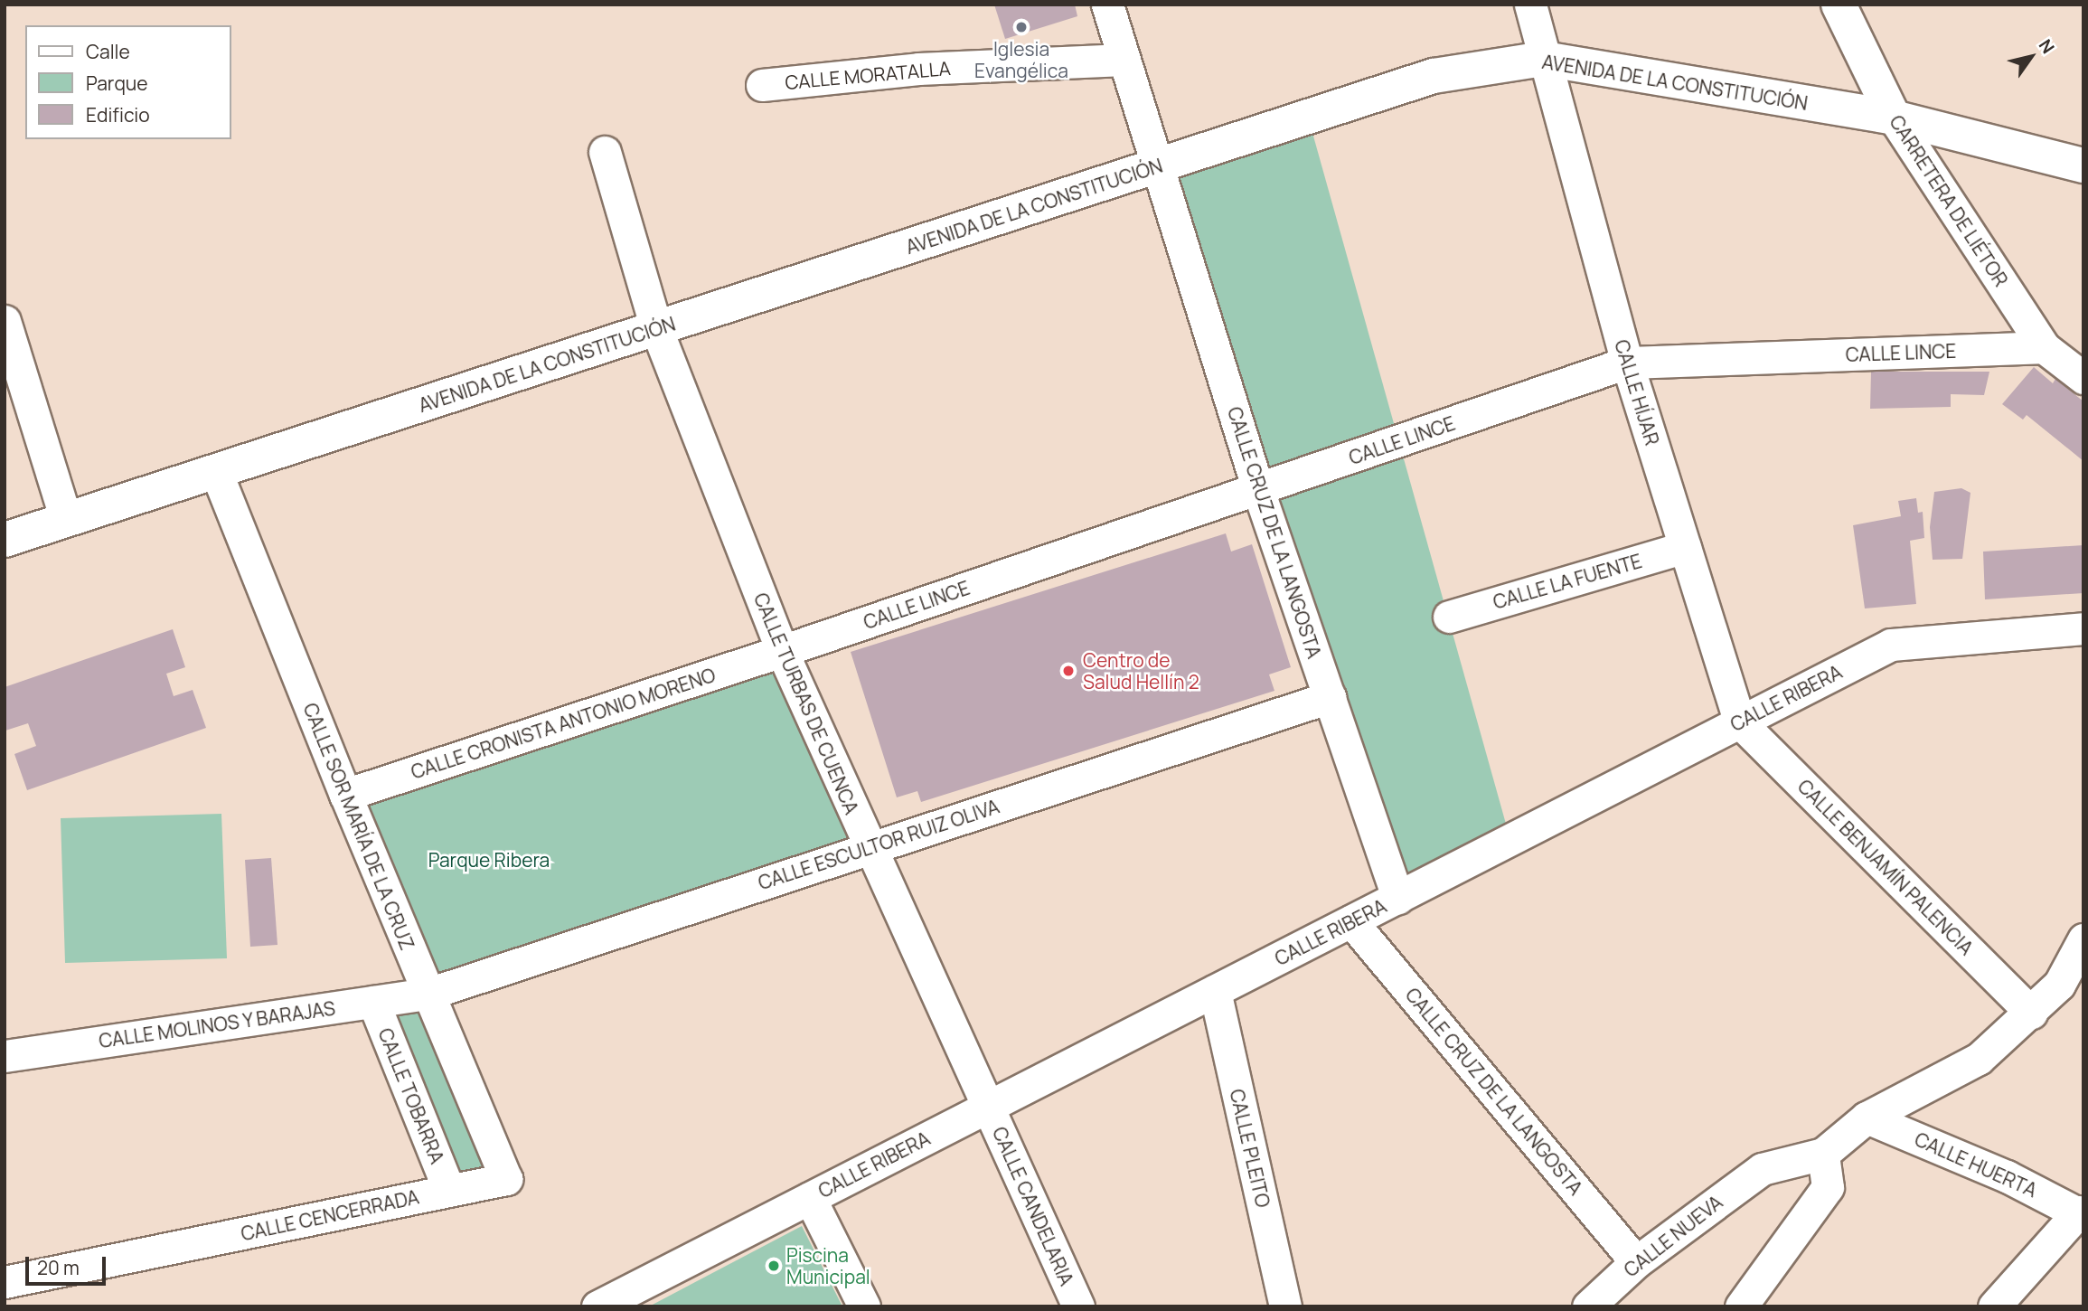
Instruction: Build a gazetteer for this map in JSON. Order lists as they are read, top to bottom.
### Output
{
  "streets": {
    "street": [
      "CALLE MORATALLA",
      "AVENIDA DE LA CONSTITUCIÓN",
      "CARRETERA DE LIÉTOR",
      "CALLE LINCE",
      "CALLE HÍJAR",
      "CALLE CRUZ DE LA LANGOSTA",
      "CALLE LA FUENTE",
      "CALLE RIBERA",
      "CALLE TURBAS DE CUENCA",
      "CALLE CRONISTA ANTONIO MORENO",
      "CALLE SOR MARÍA DE LA CRUZ",
      "CALLE ESCULTOR RUIZ OLIVA",
      "CALLE BENJAMÍN PALENCIA",
      "CALLE MOLINOS Y BARAJAS",
      "CALLE TOBARRA",
      "CALLE PLEITO",
      "CALLE HUERTA",
      "CALLE CANDELARIA",
      "CALLE CENCERRADA",
      "CALLE NUEVA"
    ]
  },
  "crossings": [
    ["CALLE MORATALLA", "CALLE CRUZ DE LA LANGOSTA"],
    ["AVENIDA DE LA CONSTITUCIÓN", "CARRETERA DE LIÉTOR"],
    ["AVENIDA DE LA CONSTITUCIÓN", "CALLE HÍJAR"],
    ["AVENIDA DE LA CONSTITUCIÓN", "CALLE CRUZ DE LA LANGOSTA"],
    ["AVENIDA DE LA CONSTITUCIÓN", "CALLE TURBAS DE CUENCA"],
    ["AVENIDA DE LA CONSTITUCIÓN", "CALLE SOR MARÍA DE LA CRUZ"],
    ["CARRETERA DE LIÉTOR", "CALLE LINCE"],
    ["CALLE LINCE", "CALLE HÍJAR"],
    ["CALLE LINCE", "CALLE CRUZ DE LA LANGOSTA"],
    ["CALLE LINCE", "CALLE TURBAS DE CUENCA"],
    ["CALLE LINCE", "CALLE CRONISTA ANTONIO MORENO"],
    ["CALLE HÍJAR", "CALLE LA FUENTE"],
    ["CALLE HÍJAR", "CALLE RIBERA"],
    ["CALLE HÍJAR", "CALLE BENJAMÍN PALENCIA"],
    ["CALLE CRUZ DE LA LANGOSTA", "CALLE RIBERA"],
    ["CALLE CRUZ DE LA LANGOSTA", "CALLE ESCULTOR RUIZ OLIVA"],
    ["CALLE CRUZ DE LA LANGOSTA", "CALLE NUEVA"],
    ["CALLE RIBERA", "CALLE TURBAS DE CUENCA"],
    ["CALLE RIBERA", "CALLE BENJAMÍN PALENCIA"],
    ["CALLE RIBERA", "CALLE PLEITO"],
    ["CALLE RIBERA", "CALLE CANDELARIA"],
    ["CALLE TURBAS DE CUENCA", "CALLE CRONISTA ANTONIO MORENO"],
    ["CALLE TURBAS DE CUENCA", "CALLE ESCULTOR RUIZ OLIVA"],
    ["CALLE TURBAS DE CUENCA", "CALLE CANDELARIA"],
    ["CALLE CRONISTA ANTONIO MORENO", "CALLE SOR MARÍA DE LA CRUZ"],
    ["CALLE SOR MARÍA DE LA CRUZ", "CALLE ESCULTOR RUIZ OLIVA"],
    ["CALLE SOR MARÍA DE LA CRUZ", "CALLE MOLINOS Y BARAJAS"],
    ["CALLE SOR MARÍA DE LA CRUZ", "CALLE CENCERRADA"],
    ["CALLE ESCULTOR RUIZ OLIVA", "CALLE MOLINOS Y BARAJAS"],
    ["CALLE MOLINOS Y BARAJAS", "CALLE TOBARRA"],
    ["CALLE TOBARRA", "CALLE CENCERRADA"]
  ],
  "parks": ["Parque Ribera"],
  "places": ["Iglesia Evangélica", "Centro de Salud Hellín 2", "Piscina Municipal"],
  "legend": ["Calle", "Parque", "Edificio"],
  "scale_bar": "20 m",
  "north": "top right"
}
